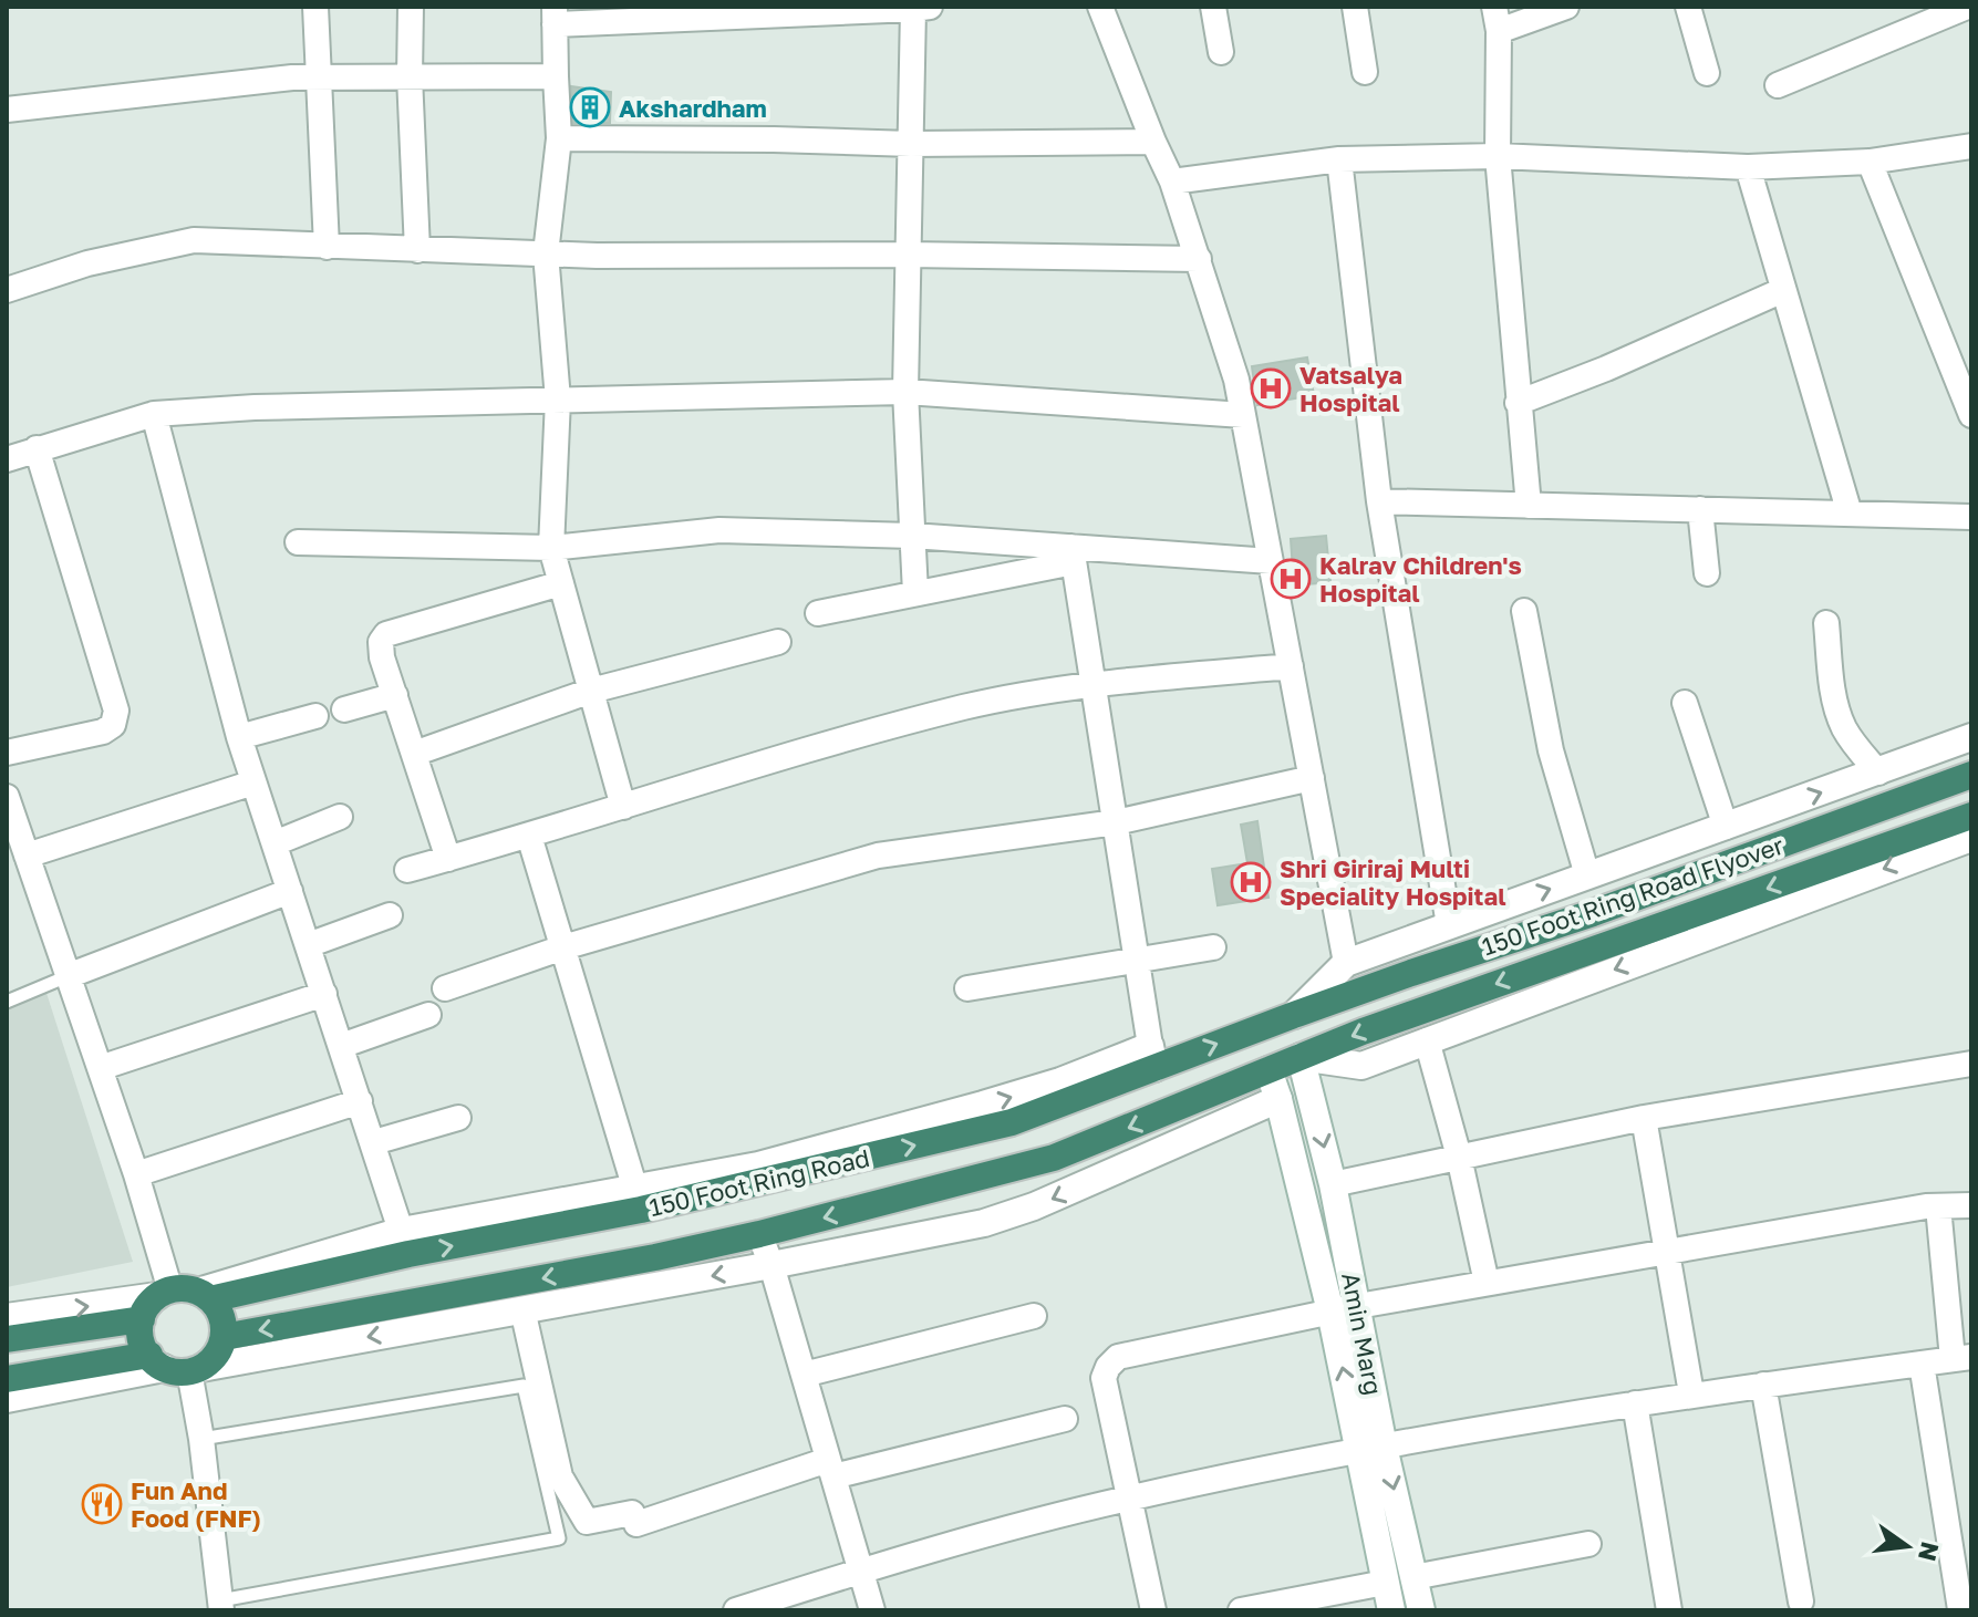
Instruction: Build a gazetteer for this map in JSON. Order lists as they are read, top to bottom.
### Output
{
  "streets": {
    "highway": ["150 Foot Ring Road Flyover", "150 Foot Ring Road"],
    "street": ["Amin Marg"]
  },
  "crossings": [
    ["150 Foot Ring Road Flyover", "150 Foot Ring Road"],
    ["150 Foot Ring Road Flyover", "Amin Marg"],
    ["150 Foot Ring Road", "Amin Marg"]
  ],
  "places": {
    "building": ["Akshardham"],
    "hospital": ["Vatsalya Hospital", "Kalrav Children's Hospital", "Shri Giriraj Multi Speciality Hospital"],
    "restaurant": ["Fun And Food (FNF)"]
  },
  "north": "right"
}
